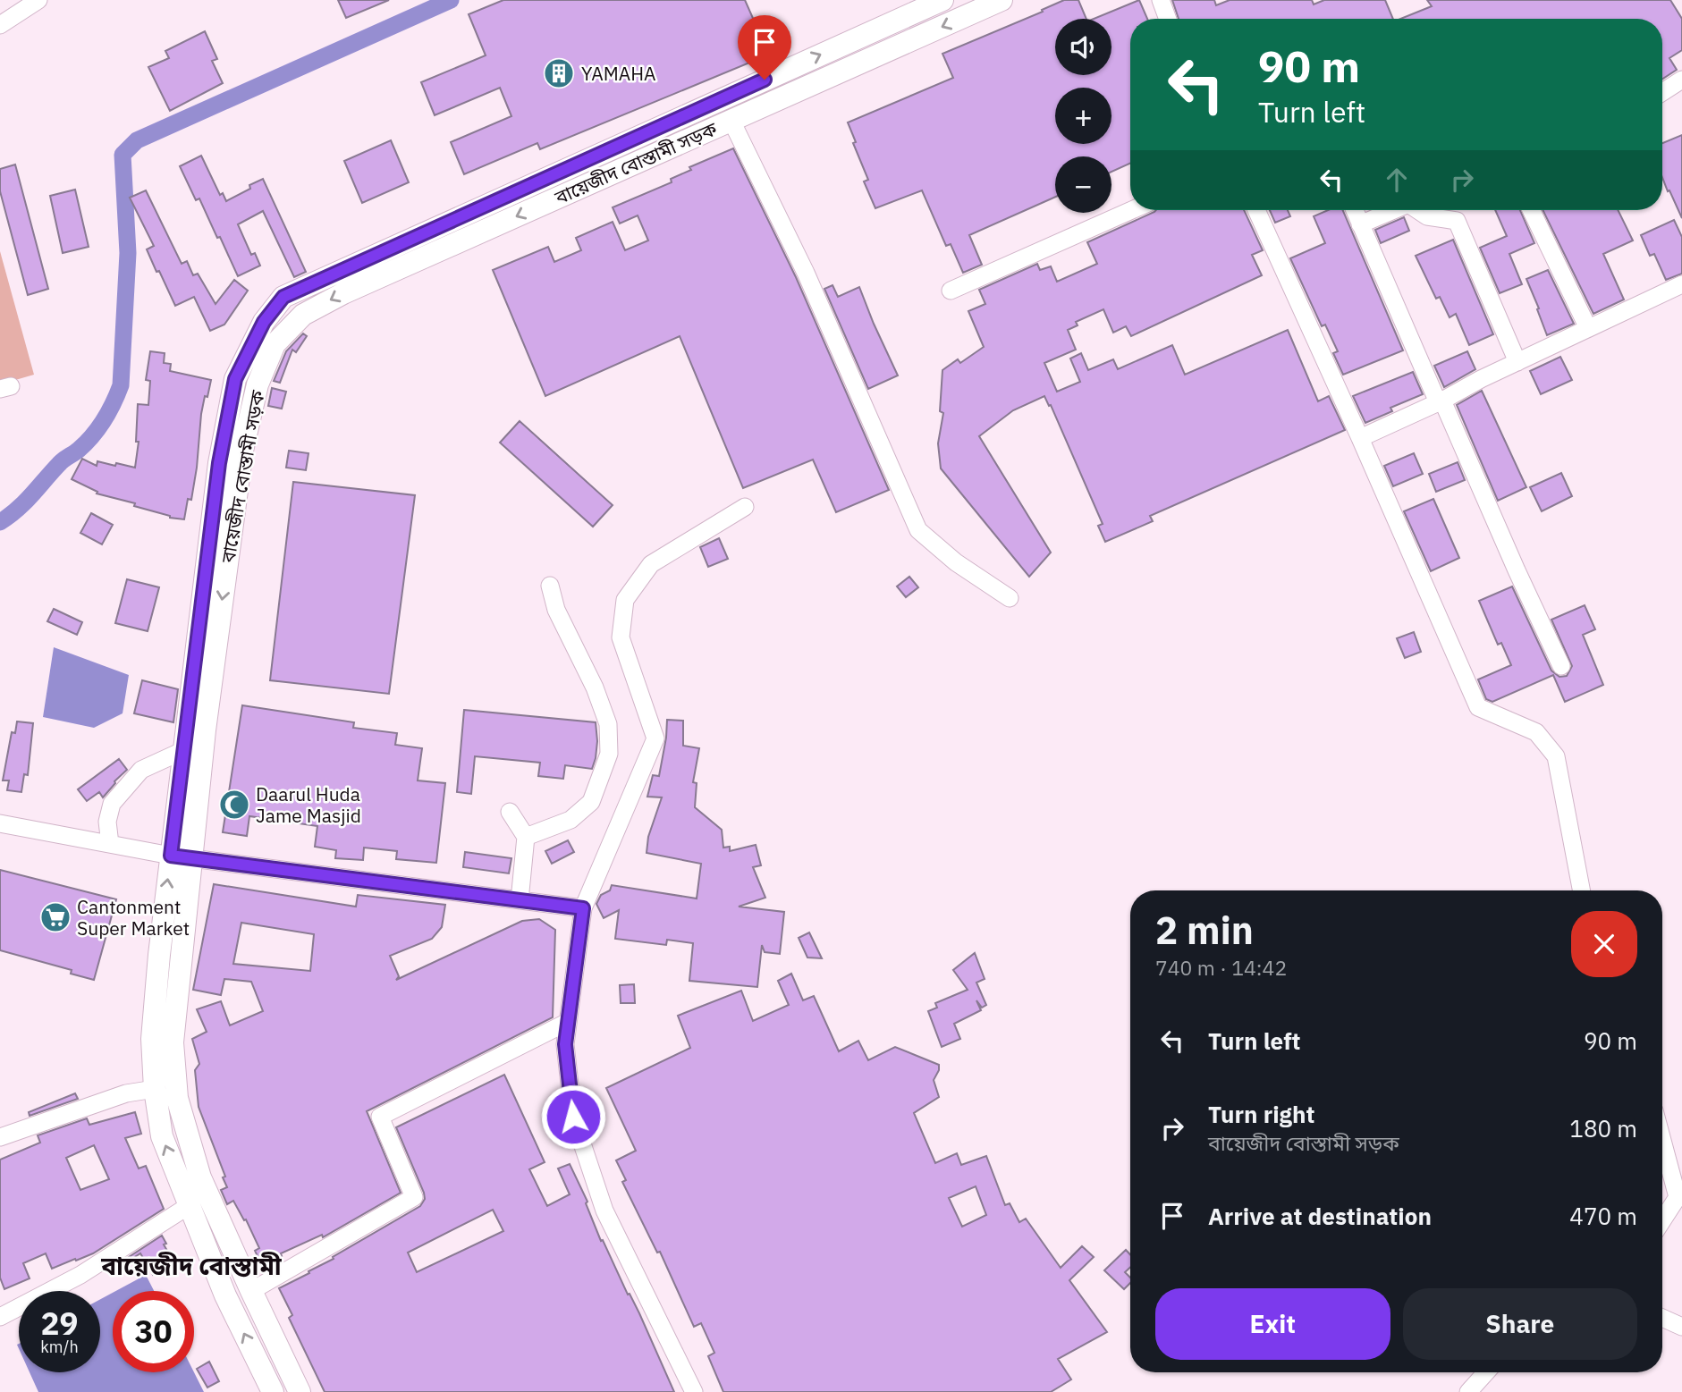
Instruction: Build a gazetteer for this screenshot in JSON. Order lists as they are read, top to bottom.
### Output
{
  "streets": {
    "main road": ["বায়েজীদ বোস্তামী সড়ক"]
  },
  "districts": ["বায়েজীদ বোস্তামী"],
  "places": {
    "building": ["YAMAHA"],
    "mosque": ["Daarul Huda Jame Masjid"],
    "supermarket": ["Cantonment Super Market"]
  },
  "page": {
    "map_buttons": ["+", "−"],
    "turn": ["90 m", "Turn left"],
    "heading": ["2 min", "740 m · 14:42"],
    "list": [
      {
        "name": "Turn left",
        "value": "90 m"
      },
      {
        "name": "Turn right",
        "note": "বায়েজীদ বোস্তামী সড়ক",
        "value": "180 m"
      },
      {
        "name": "Arrive at destination",
        "value": "470 m"
      }
    ],
    "buttons": ["Exit", "Share"],
    "speed": "29 km/h",
    "limit": "30"
  }
}
